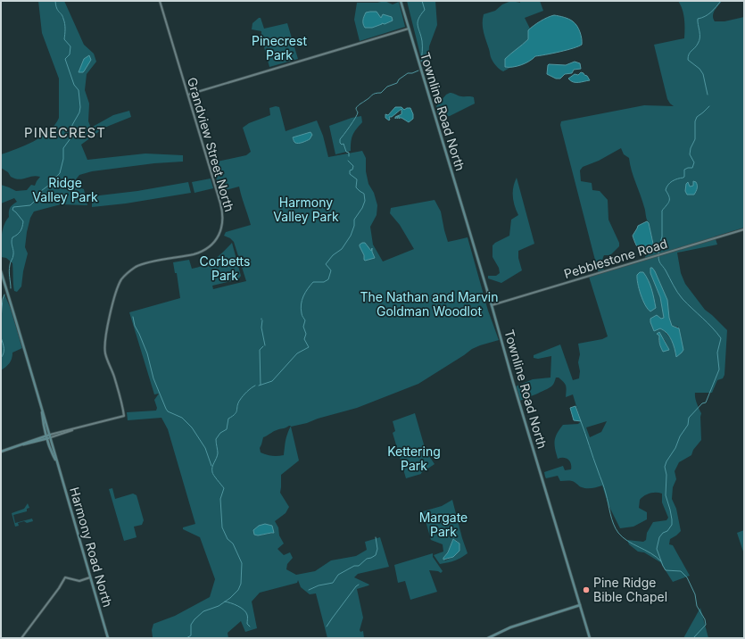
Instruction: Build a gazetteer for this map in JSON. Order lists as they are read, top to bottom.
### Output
{
  "streets": {
    "main road": ["Townline Road North", "Harmony Road North"],
    "street": ["Grandview Street North", "Pebblestone Road"]
  },
  "crossings": [
    ["Townline Road North", "Pebblestone Road"],
    ["Grandview Street North", "Harmony Road North"]
  ],
  "districts": ["PINECREST"],
  "parks": [
    "Pinecrest Park",
    "Ridge Valley Park",
    "Harmony Valley Park",
    "Corbetts Park",
    "The Nathan and Marvin Goldman Woodlot",
    "Kettering Park",
    "Margate Park"
  ],
  "places": ["Pine Ridge Bible Chapel"]
}
